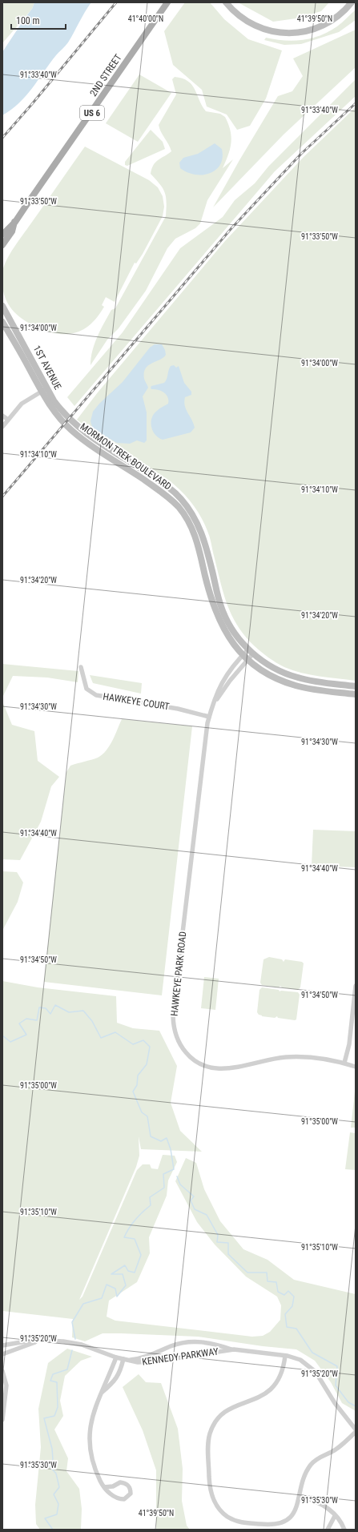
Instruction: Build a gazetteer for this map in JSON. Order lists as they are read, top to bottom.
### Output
{
  "streets": {
    "main road": [
      "2ND STREET",
      "US 6",
      "1ST AVENUE",
      "MORMON TREK BOULEVARD"
    ],
    "street": ["HAWKEYE COURT", "HAWKEYE PARK ROAD", "KENNEDY PARKWAY"]
  },
  "crossings": [
    ["1ST AVENUE", "MORMON TREK BOULEVARD"],
    ["MORMON TREK BOULEVARD", "HAWKEYE PARK ROAD"],
    ["HAWKEYE COURT", "HAWKEYE PARK ROAD"]
  ],
  "scale_bar": "100 m",
  "coordinates": [
    "41°40'00\"N",
    "41°39'50\"N",
    "91°33'40\"W",
    "91°33'50\"W",
    "91°34'00\"W",
    "91°34'10\"W",
    "91°34'20\"W",
    "91°34'30\"W",
    "91°34'40\"W",
    "91°34'50\"W",
    "91°35'00\"W",
    "91°35'10\"W",
    "91°35'20\"W",
    "91°35'30\"W"
  ]
}
